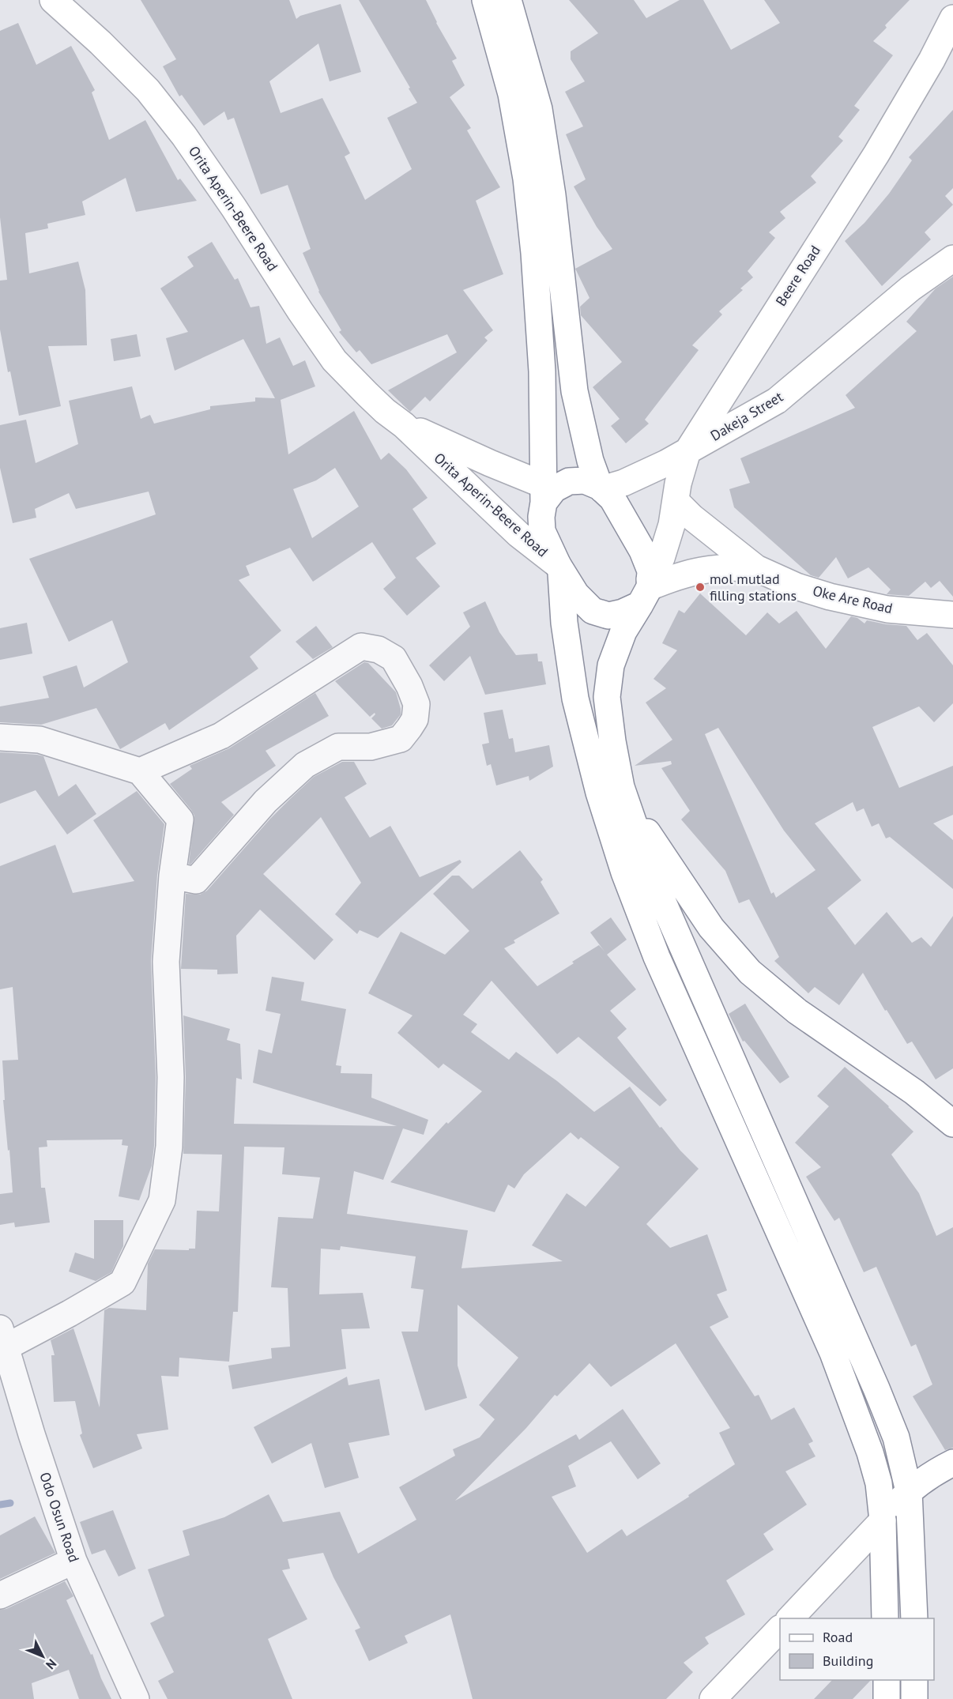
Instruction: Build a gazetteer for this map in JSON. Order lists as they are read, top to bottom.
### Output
{
  "streets": {
    "main road": [
      "Orita Aperin-Beere Road",
      "Beere Road",
      "Dakeja Street",
      "Oke Are Road"
    ],
    "street": ["Odo Osun Road"]
  },
  "crossings": [
    ["Orita Aperin-Beere Road", "Beere Road"],
    ["Orita Aperin-Beere Road", "Oke Are Road"],
    ["Beere Road", "Dakeja Street"],
    ["Beere Road", "Oke Are Road"]
  ],
  "places": ["mol mutlad filling stations"],
  "legend": ["Road", "Building"],
  "north": "bottom right"
}
